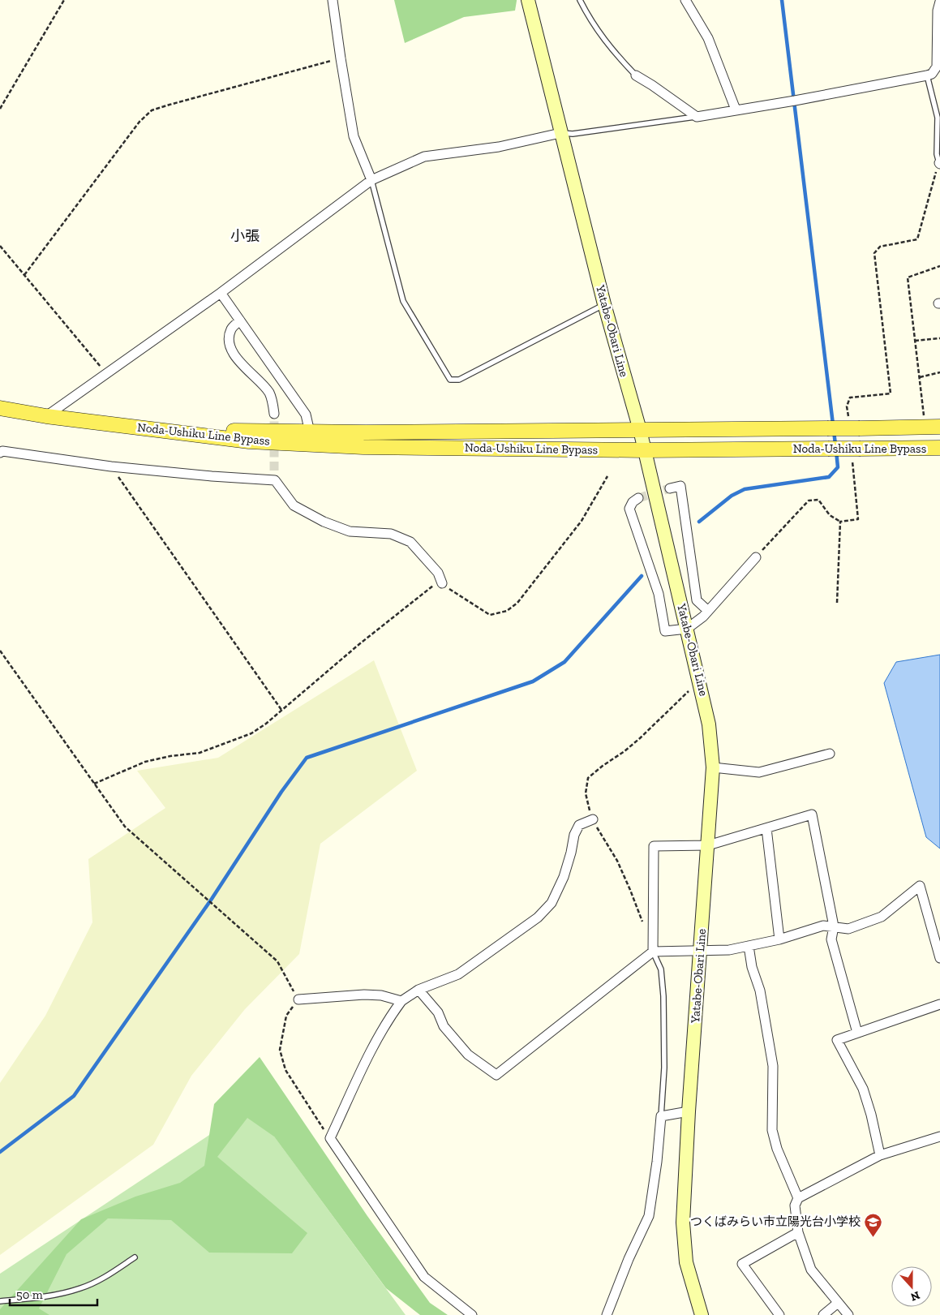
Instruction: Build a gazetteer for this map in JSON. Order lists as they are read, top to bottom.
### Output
{
  "streets": {
    "main road": ["Yatabe-Obari Line", "Noda-Ushiku Line Bypass"]
  },
  "crossings": [
    ["Yatabe-Obari Line", "Noda-Ushiku Line Bypass"]
  ],
  "districts": ["小張"],
  "places": {
    "school or university": ["つくばみらい市立陽光台小学校"]
  },
  "scale_bar": "50 m",
  "north": "bottom"
}
